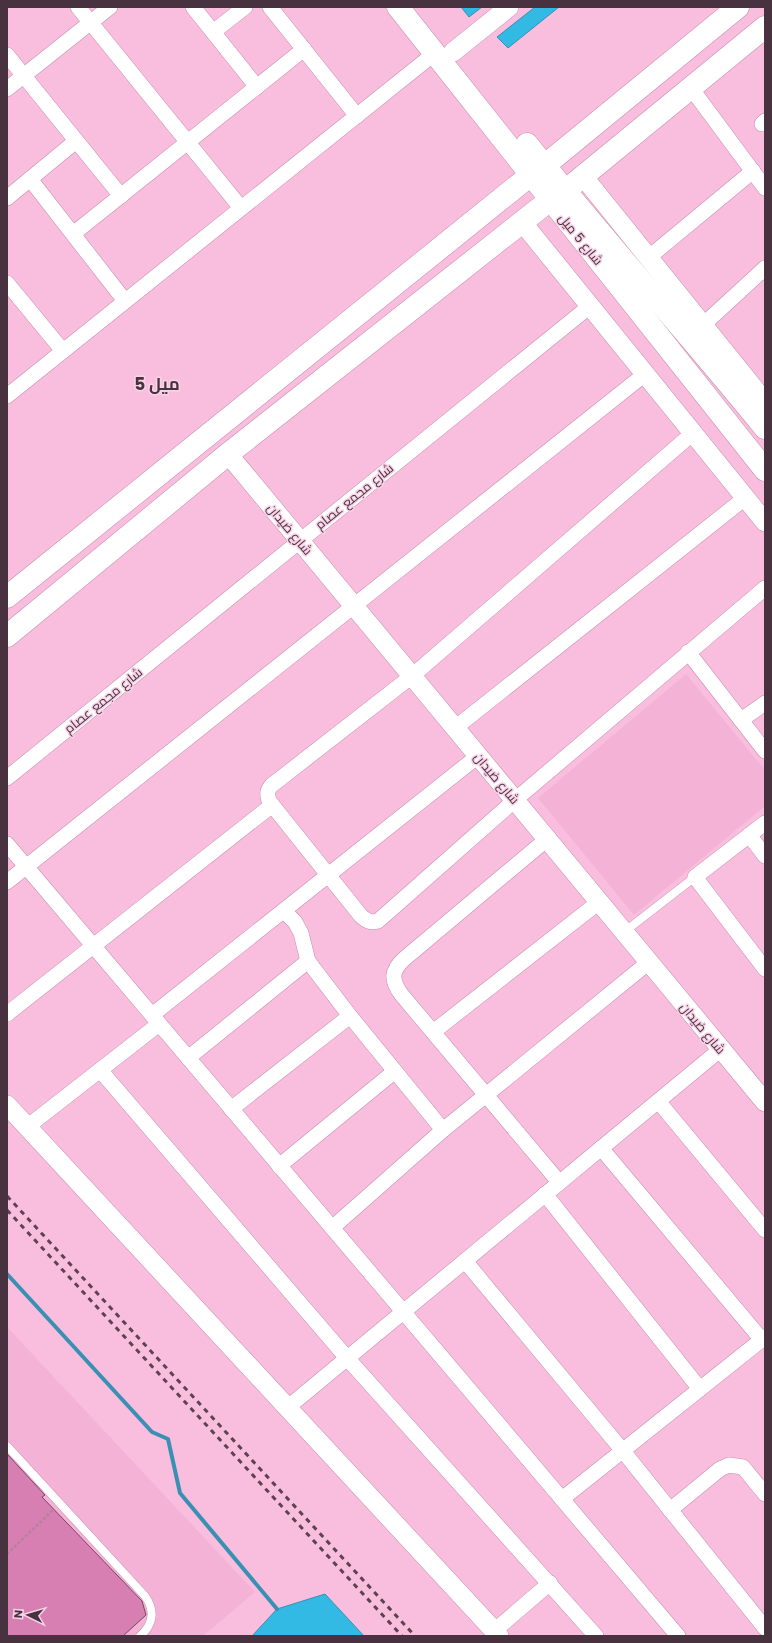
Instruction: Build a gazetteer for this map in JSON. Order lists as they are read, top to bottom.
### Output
{
  "streets": {
    "main road": ["شارع 5 ميل"],
    "street": ["شارع مجمع عصام", "شارع ضيدان"]
  },
  "crossings": [
    ["شارع مجمع عصام", "شارع ضيدان"]
  ],
  "districts": ["5 ميل"],
  "north": "left"
}
